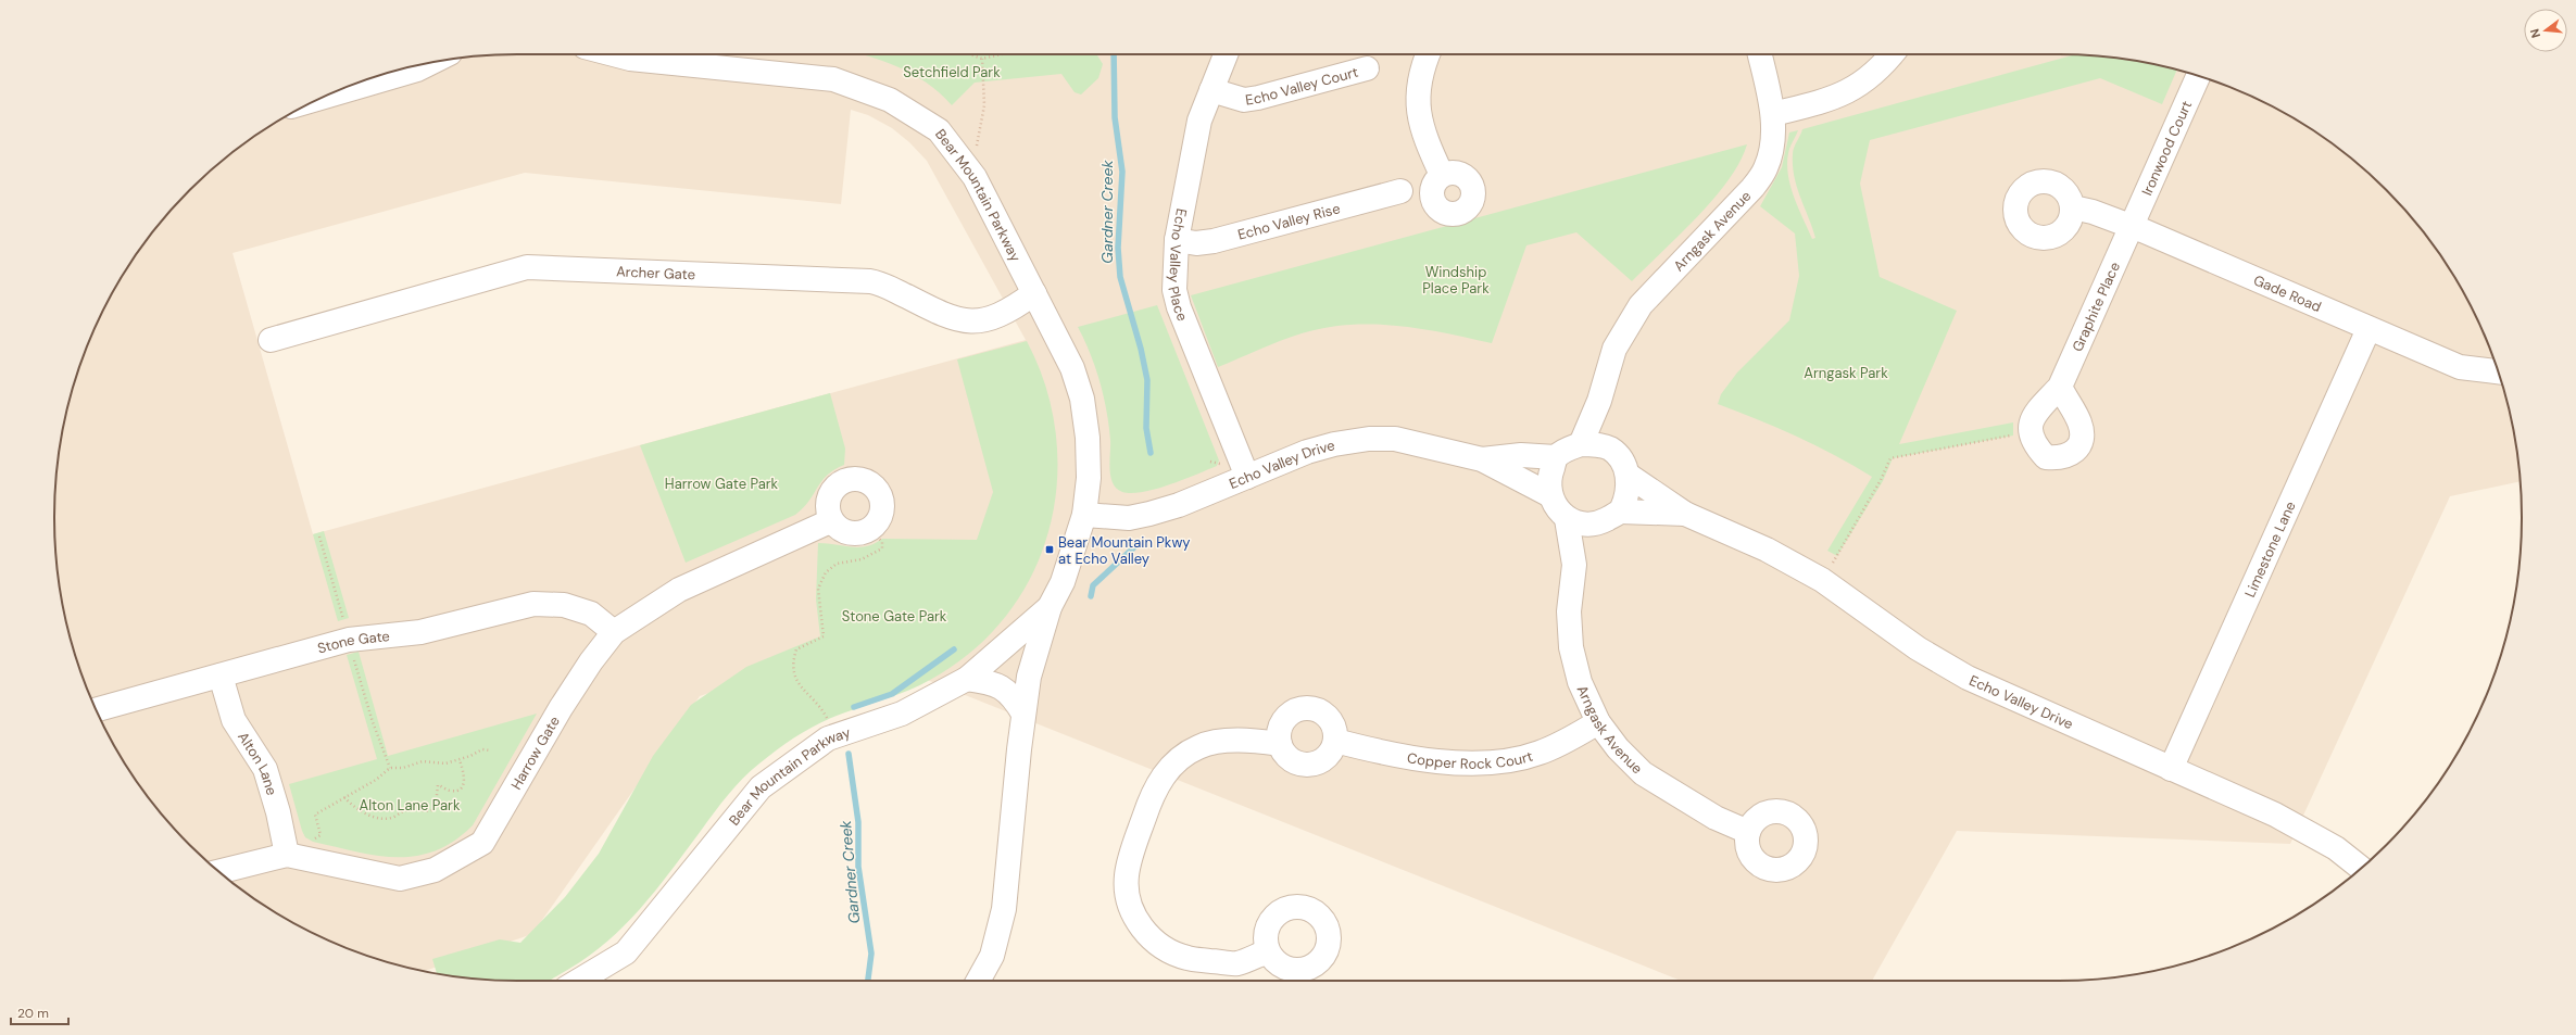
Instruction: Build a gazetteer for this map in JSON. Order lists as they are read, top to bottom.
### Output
{
  "streets": {
    "street": [
      "Echo Valley Court",
      "Ironwood Court",
      "Bear Mountain Parkway",
      "Echo Valley Rise",
      "Arngask Avenue",
      "Echo Valley Place",
      "Archer Gate",
      "Gade Road",
      "Graphite Place",
      "Echo Valley Drive",
      "Limestone Lane",
      "Stone Gate",
      "Harrow Gate",
      "Copper Rock Court",
      "Alton Lane"
    ]
  },
  "crossings": [
    ["Echo Valley Court", "Echo Valley Place"],
    ["Ironwood Court", "Gade Road"],
    ["Ironwood Court", "Graphite Place"],
    ["Bear Mountain Parkway", "Archer Gate"],
    ["Bear Mountain Parkway", "Echo Valley Drive"],
    ["Echo Valley Rise", "Echo Valley Place"],
    ["Arngask Avenue", "Echo Valley Drive"],
    ["Arngask Avenue", "Copper Rock Court"],
    ["Echo Valley Place", "Echo Valley Drive"],
    ["Gade Road", "Graphite Place"],
    ["Gade Road", "Limestone Lane"],
    ["Echo Valley Drive", "Limestone Lane"],
    ["Stone Gate", "Harrow Gate"],
    ["Stone Gate", "Alton Lane"],
    ["Harrow Gate", "Alton Lane"]
  ],
  "water": ["Gardner Creek"],
  "parks": [
    "Setchfield Park",
    "Windship Place Park",
    "Arngask Park",
    "Harrow Gate Park",
    "Stone Gate Park",
    "Alton Lane Park"
  ],
  "places": {
    "transit": ["Bear Mountain Pkwy at Echo Valley"]
  },
  "scale_bar": "20 m",
  "north": "left"
}
